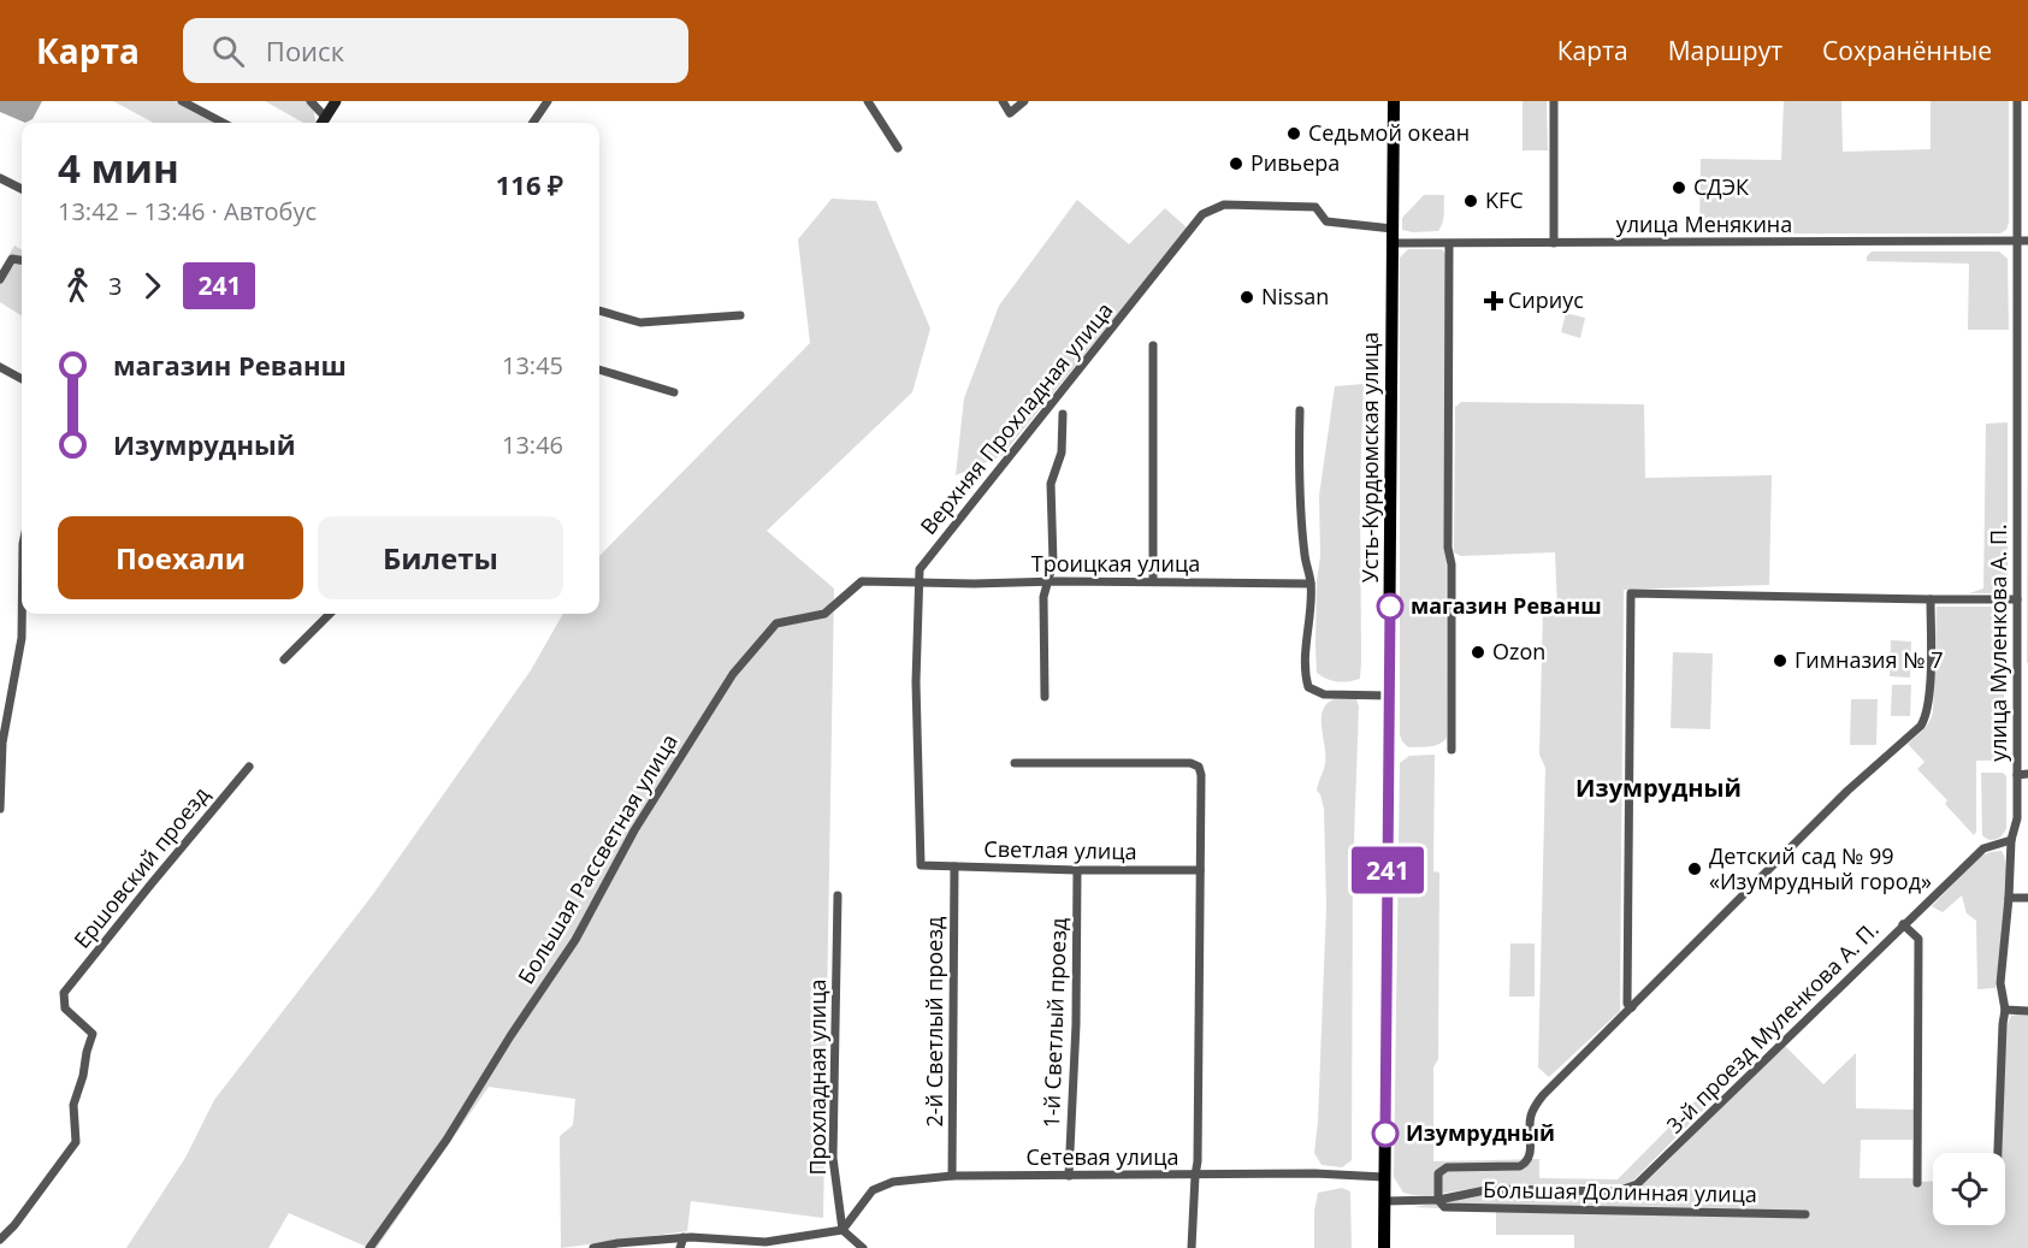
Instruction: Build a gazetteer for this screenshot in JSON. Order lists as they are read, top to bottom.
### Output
{
  "streets": {
    "main road": ["Усть-Курдюмская улица"],
    "street": [
      "улица Менякина",
      "Верхняя Прохладная улица",
      "Троицкая улица",
      "улица Муленкова А. П.",
      "Светлая улица",
      "Большая Рассветная улица",
      "Ершовский проезд",
      "2-й Светлый проезд",
      "1-й Светлый проезд",
      "3-й проезд Муленкова А. П.",
      "Прохладная улица",
      "Сетевая улица",
      "Большая Долинная улица"
    ]
  },
  "crossings": [
    ["улица Менякина", "Усть-Курдюмская улица"],
    ["улица Менякина", "улица Муленкова А. П."],
    ["Верхняя Прохладная улица", "Усть-Курдюмская улица"],
    ["Верхняя Прохладная улица", "Троицкая улица"],
    ["Верхняя Прохладная улица", "Светлая улица"],
    ["Верхняя Прохладная улица", "Большая Рассветная улица"],
    ["Усть-Курдюмская улица", "Сетевая улица"],
    ["Усть-Курдюмская улица", "Большая Долинная улица"],
    ["Троицкая улица", "Большая Рассветная улица"],
    ["улица Муленкова А. П.", "3-й проезд Муленкова А. П."],
    ["Светлая улица", "2-й Светлый проезд"],
    ["Светлая улица", "1-й Светлый проезд"],
    ["2-й Светлый проезд", "Сетевая улица"],
    ["1-й Светлый проезд", "Сетевая улица"],
    ["3-й проезд Муленкова А. П.", "Большая Долинная улица"],
    ["Прохладная улица", "Сетевая улица"]
  ],
  "districts": ["Изумрудный"],
  "places": {
    "other": [
      "Седьмой океан",
      "Ривьера",
      "СДЭК",
      "KFC",
      "Nissan",
      "магазин Реванш",
      "Ozon",
      "Гимназия № 7",
      "Детский сад № 99 «Изумрудный город»",
      "Изумрудный"
    ],
    "health": ["Сириус"]
  },
  "lines": ["bus line 241"],
  "page": {
    "header": "Карта",
    "search": "Поиск",
    "nav": ["Карта", "Маршрут", "Сохранённые"],
    "on_map": "241",
    "heading": ["4 мин", "13:42 – 13:46 · Автобус", "116 ₽"],
    "legs": ["3", "241"],
    "list": [
      {
        "name": "магазин Реванш",
        "value": "13:45"
      },
      {
        "name": "Изумрудный",
        "value": "13:46"
      }
    ],
    "buttons": ["Поехали", "Билеты"]
  }
}
